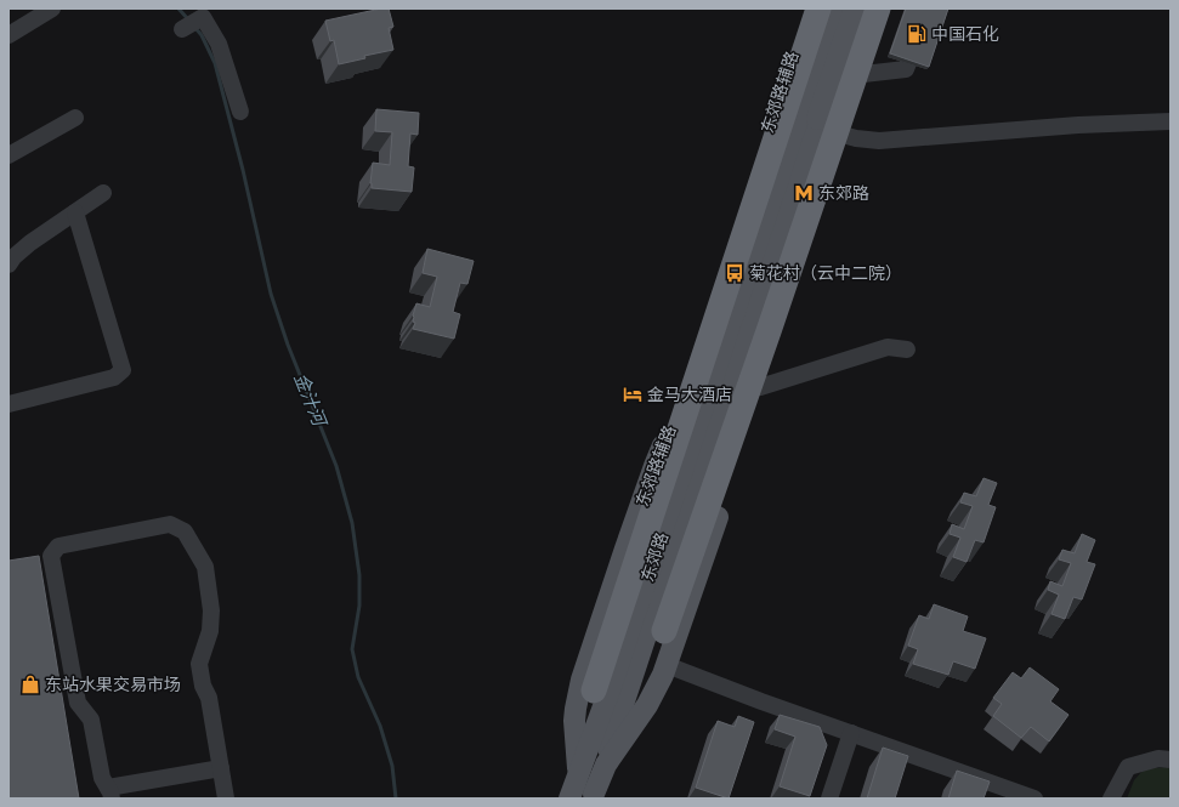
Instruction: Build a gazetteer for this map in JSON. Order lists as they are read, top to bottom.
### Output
{
  "streets": {
    "main road": ["东郊路辅路", "东郊路"]
  },
  "crossings": [
    ["东郊路辅路", "东郊路"]
  ],
  "water": ["金汁河"],
  "places": {
    "fuel station": ["中国石化"],
    "metro station": ["东郊路"],
    "bus stop": ["菊花村（云中二院）"],
    "hotel": ["金马大酒店"],
    "shop": ["东站水果交易市场"]
  }
}
